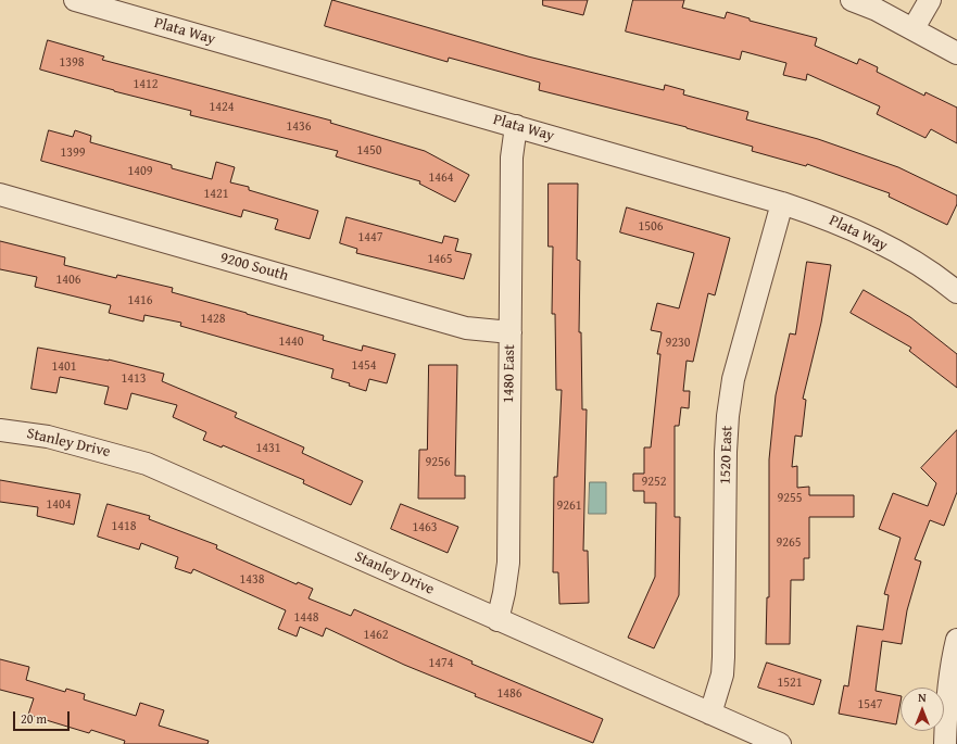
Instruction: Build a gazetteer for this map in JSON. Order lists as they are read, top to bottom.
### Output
{
  "streets": {
    "street": [
      "Plata Way",
      "9200 South",
      "1480 East",
      "Stanley Drive",
      "1520 East"
    ]
  },
  "crossings": [
    ["Plata Way", "1480 East"],
    ["Plata Way", "1520 East"],
    ["9200 South", "1480 East"],
    ["1480 East", "Stanley Drive"],
    ["Stanley Drive", "1520 East"]
  ],
  "house_numbers": [
    "1398",
    "1412",
    "1424",
    "1436",
    "1450",
    "1399",
    "1409",
    "1464",
    "1421",
    "1506",
    "1447",
    "1465",
    "1406",
    "1416",
    "1428",
    "1440",
    "9230",
    "1454",
    "1401",
    "1413",
    "1431",
    "9256",
    "9252",
    "9255",
    "1404",
    "9261",
    "1418",
    "1463",
    "9265",
    "1438",
    "1448",
    "1462",
    "1474",
    "1521",
    "1486",
    "1547"
  ],
  "scale_bar": "20 m",
  "north": "top"
}
